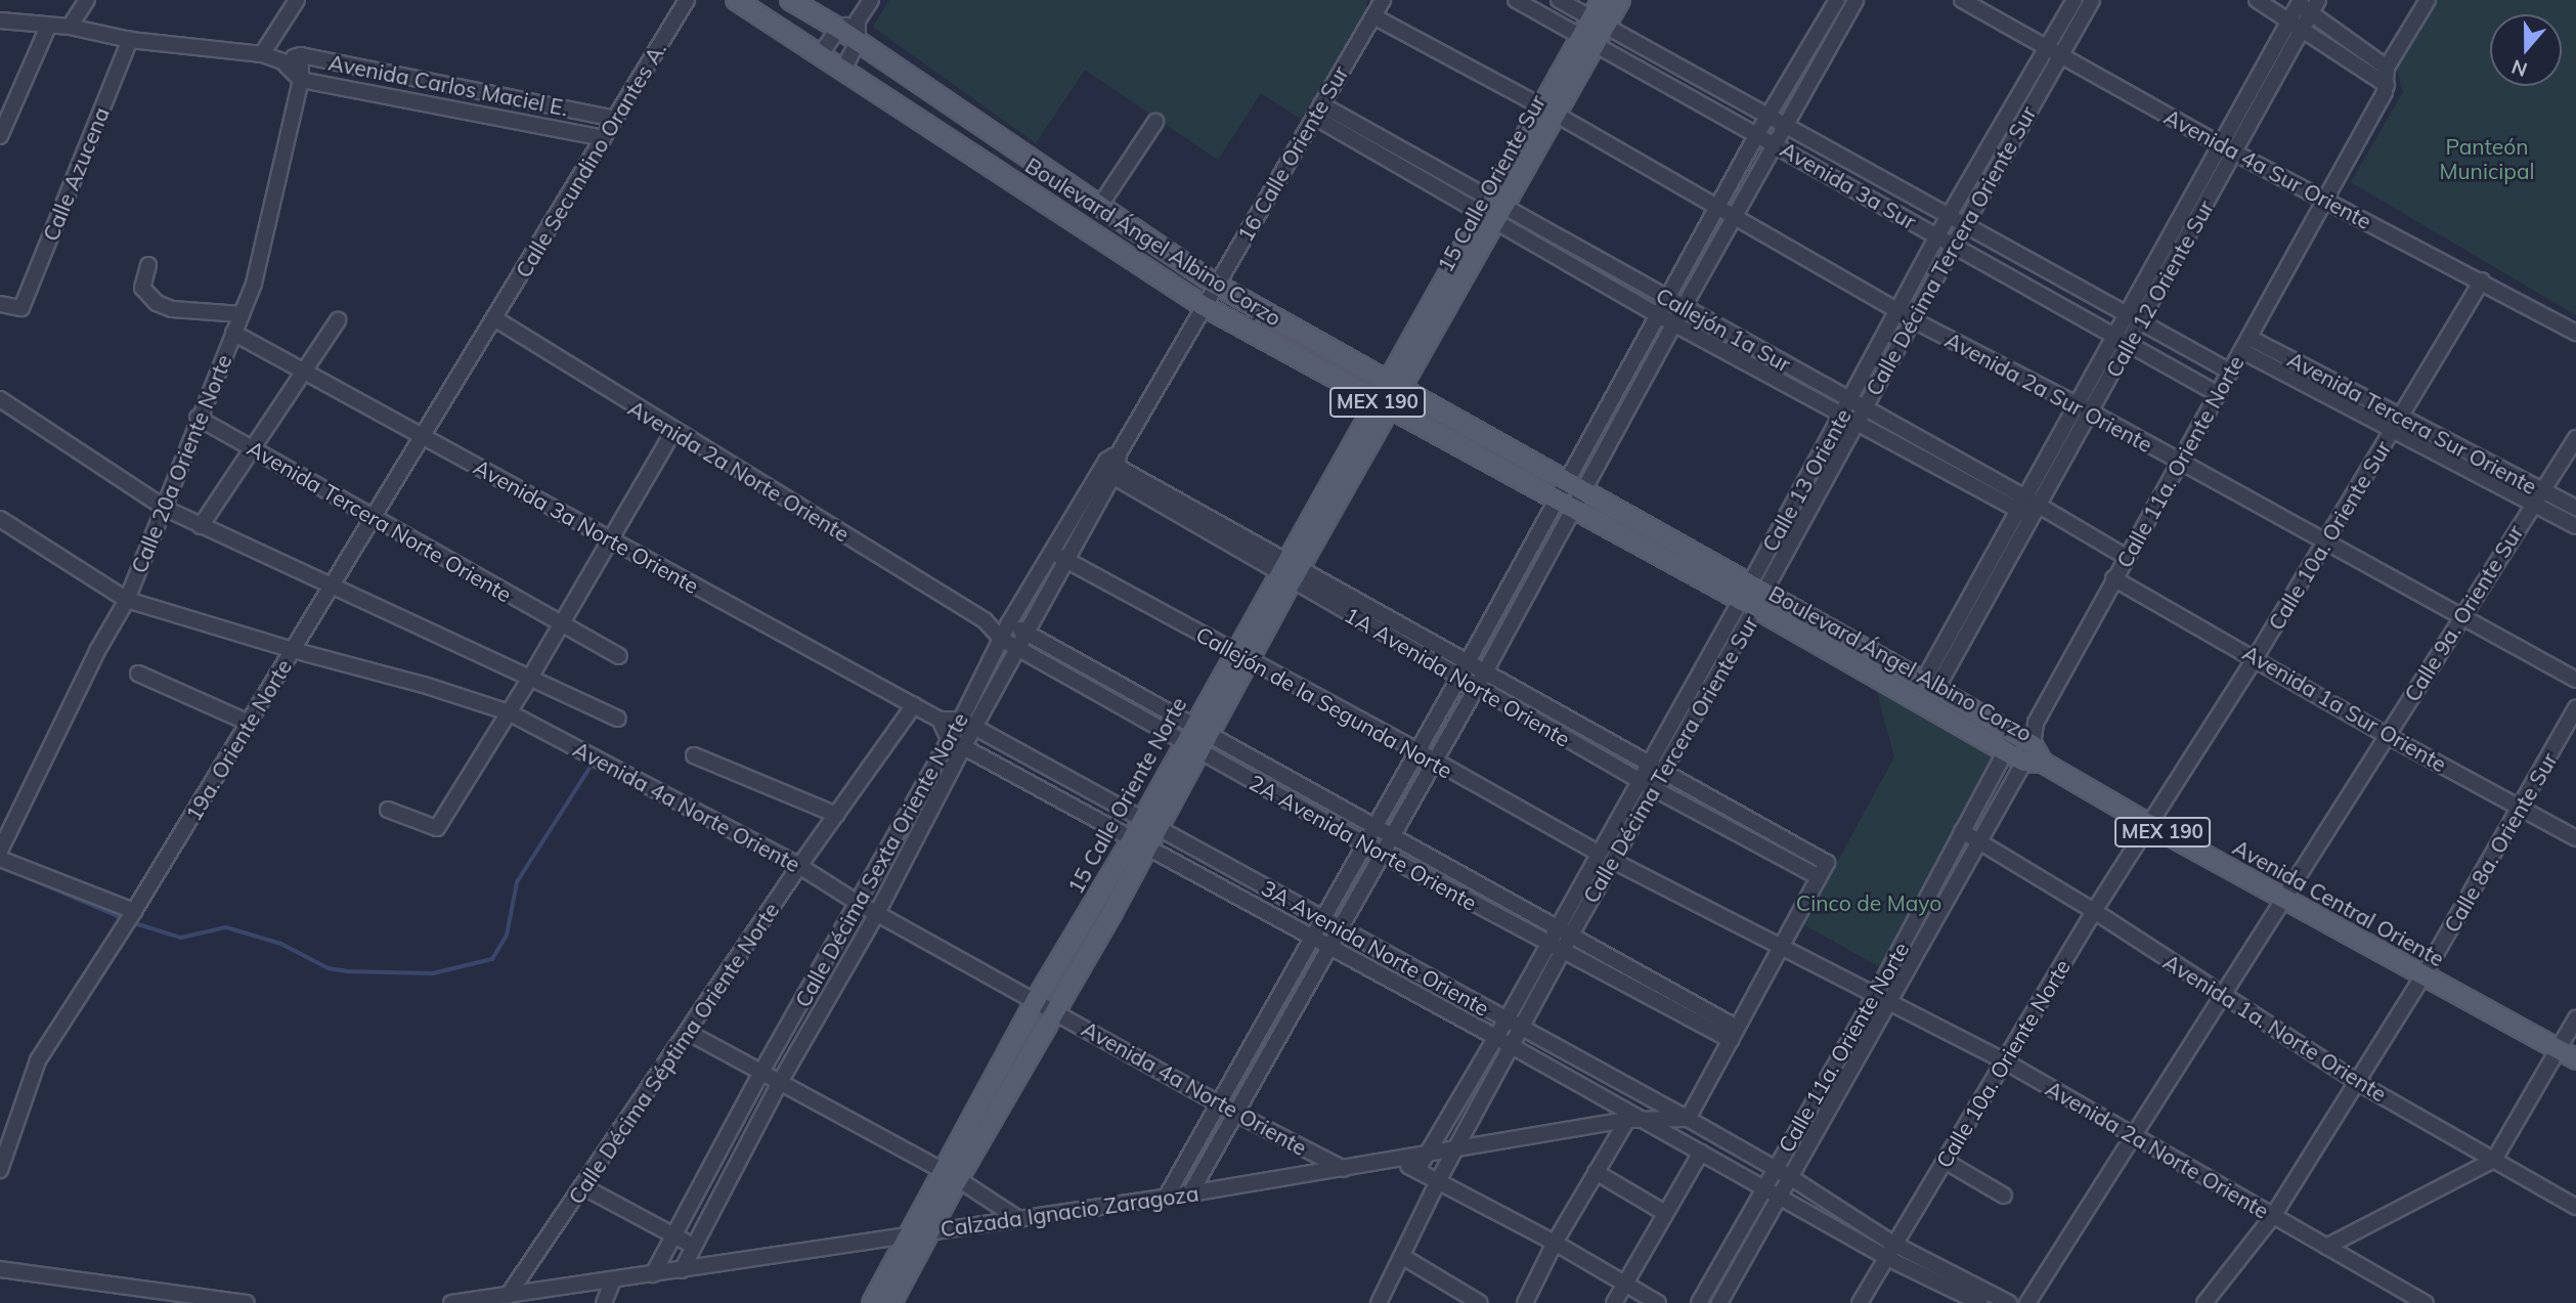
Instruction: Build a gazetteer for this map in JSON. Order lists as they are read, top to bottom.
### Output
{
  "streets": {
    "main road": [
      "15 Calle Oriente Sur",
      "Boulevard Ángel Albino Corzo",
      "MEX 190",
      "15 Calle Oriente Norte",
      "Avenida Central Oriente"
    ],
    "street": [
      "Avenida Carlos Maciel E.",
      "16 Calle Oriente Sur",
      "Calle Secundino Orantes A.",
      "Avenida 4a Sur Oriente",
      "Calle Azucena",
      "Avenida 3a Sur",
      "Calle Décima Tercera Oriente Sur",
      "Calle 12 Oriente Sur",
      "Callejón 1a Sur",
      "Avenida 2a Sur Oriente",
      "Avenida Tercera Sur Oriente",
      "Calle 11a. Oriente Norte",
      "Calle 20a Oriente Norte",
      "Avenida 2a Norte Oriente",
      "Calle 13 Oriente",
      "Avenida Tercera Norte Oriente",
      "Avenida 3a Norte Oriente",
      "Calle 10a. Oriente Sur",
      "Calle 9a. Oriente Sur",
      "1A Avenida Norte Oriente",
      "Callejón de la Segunda Norte",
      "Avenida 1a Sur Oriente",
      "19a. Oriente Norte",
      "Avenida 4a Norte Oriente",
      "2A Avenida Norte Oriente",
      "Calle 8a. Oriente Sur",
      "Calle Décima Sexta Oriente Norte",
      "3A Avenida Norte Oriente",
      "Avenida 1a. Norte Oriente",
      "Calle Décima Séptima Oriente Norte",
      "Calle 10a. Oriente Norte",
      "Calzada Ignacio Zaragoza"
    ]
  },
  "crossings": [
    ["Avenida Carlos Maciel E.", "Calle Secundino Orantes A."],
    ["Avenida Carlos Maciel E.", "Calle Azucena"],
    ["Avenida Carlos Maciel E.", "Calle 20a Oriente Norte"],
    ["16 Calle Oriente Sur", "Boulevard Ángel Albino Corzo"],
    ["16 Calle Oriente Sur", "Callejón 1a Sur"],
    ["16 Calle Oriente Sur", "Avenida 2a Sur Oriente"],
    ["16 Calle Oriente Sur", "Calle Décima Sexta Oriente Norte"],
    ["Calle Secundino Orantes A.", "Avenida 2a Norte Oriente"],
    ["Calle Secundino Orantes A.", "19a. Oriente Norte"],
    ["Avenida 4a Sur Oriente", "Calle Décima Tercera Oriente Sur"],
    ["Avenida 4a Sur Oriente", "Calle 12 Oriente Sur"],
    ["Avenida 4a Sur Oriente", "Calle 11a. Oriente Norte"],
    ["Avenida 4a Sur Oriente", "Calle 13 Oriente"],
    ["Avenida 4a Sur Oriente", "Calle 10a. Oriente Sur"],
    ["15 Calle Oriente Sur", "Avenida 3a Sur"],
    ["15 Calle Oriente Sur", "Boulevard Ángel Albino Corzo"],
    ["15 Calle Oriente Sur", "Callejón 1a Sur"],
    ["15 Calle Oriente Sur", "Avenida 2a Sur Oriente"],
    ["15 Calle Oriente Sur", "15 Calle Oriente Norte"],
    ["Avenida 3a Sur", "Calle Décima Tercera Oriente Sur"],
    ["Avenida 3a Sur", "Calle 12 Oriente Sur"],
    ["Avenida 3a Sur", "Calle 11a. Oriente Norte"],
    ["Avenida 3a Sur", "Calle 13 Oriente"],
    ["Boulevard Ángel Albino Corzo", "Calle Décima Tercera Oriente Sur"],
    ["Boulevard Ángel Albino Corzo", "Calle 12 Oriente Sur"],
    ["Boulevard Ángel Albino Corzo", "Calle 11a. Oriente Norte"],
    ["Boulevard Ángel Albino Corzo", "Calle 13 Oriente"],
    ["Boulevard Ángel Albino Corzo", "15 Calle Oriente Norte"],
    ["Boulevard Ángel Albino Corzo", "Calle Décima Sexta Oriente Norte"],
    ["Boulevard Ángel Albino Corzo", "Avenida Central Oriente"],
    ["Calle Décima Tercera Oriente Sur", "Callejón 1a Sur"],
    ["Calle Décima Tercera Oriente Sur", "Avenida 2a Sur Oriente"],
    ["Calle Décima Tercera Oriente Sur", "Calle 13 Oriente"],
    ["Calle Décima Tercera Oriente Sur", "1A Avenida Norte Oriente"],
    ["Calle Décima Tercera Oriente Sur", "Callejón de la Segunda Norte"],
    ["Calle Décima Tercera Oriente Sur", "2A Avenida Norte Oriente"],
    ["Calle Décima Tercera Oriente Sur", "3A Avenida Norte Oriente"],
    ["Calle Décima Tercera Oriente Sur", "Calzada Ignacio Zaragoza"],
    ["Calle 12 Oriente Sur", "Callejón 1a Sur"],
    ["Calle 12 Oriente Sur", "Avenida 2a Sur Oriente"],
    ["Callejón 1a Sur", "Calle 11a. Oriente Norte"],
    ["Callejón 1a Sur", "Calle 13 Oriente"],
    ["Avenida 2a Sur Oriente", "Calle 11a. Oriente Norte"],
    ["Avenida 2a Sur Oriente", "Calle 13 Oriente"],
    ["Avenida 2a Sur Oriente", "Calle 10a. Oriente Sur"],
    ["Avenida 2a Sur Oriente", "Calle 9a. Oriente Sur"],
    ["Avenida Tercera Sur Oriente", "Calle 11a. Oriente Norte"],
    ["Avenida Tercera Sur Oriente", "Calle 10a. Oriente Sur"],
    ["Avenida Tercera Sur Oriente", "Calle 9a. Oriente Sur"],
    ["Calle 11a. Oriente Norte", "Avenida 2a Norte Oriente"],
    ["Calle 11a. Oriente Norte", "Avenida 1a Sur Oriente"],
    ["Calle 11a. Oriente Norte", "3A Avenida Norte Oriente"],
    ["Calle 11a. Oriente Norte", "Avenida 1a. Norte Oriente"],
    ["Calle 20a Oriente Norte", "Avenida Tercera Norte Oriente"],
    ["Calle 20a Oriente Norte", "Avenida 3a Norte Oriente"],
    ["Calle 20a Oriente Norte", "Avenida 4a Norte Oriente"],
    ["Avenida 2a Norte Oriente", "Calle 9a. Oriente Sur"],
    ["Avenida 2a Norte Oriente", "19a. Oriente Norte"],
    ["Avenida 2a Norte Oriente", "2A Avenida Norte Oriente"],
    ["Avenida 2a Norte Oriente", "Calle 8a. Oriente Sur"],
    ["Avenida 2a Norte Oriente", "Calle Décima Sexta Oriente Norte"],
    ["Avenida 2a Norte Oriente", "Calle 10a. Oriente Norte"],
    ["Avenida Tercera Norte Oriente", "19a. Oriente Norte"],
    ["Avenida 3a Norte Oriente", "19a. Oriente Norte"],
    ["Avenida 3a Norte Oriente", "Calle Décima Sexta Oriente Norte"],
    ["Avenida 3a Norte Oriente", "3A Avenida Norte Oriente"],
    ["Avenida 3a Norte Oriente", "Calle Décima Séptima Oriente Norte"],
    ["Calle 10a. Oriente Sur", "Avenida 1a Sur Oriente"],
    ["Calle 10a. Oriente Sur", "Avenida Central Oriente"],
    ["Calle 10a. Oriente Sur", "Calle 10a. Oriente Norte"],
    ["Calle 9a. Oriente Sur", "Avenida 1a Sur Oriente"],
    ["Calle 9a. Oriente Sur", "Avenida Central Oriente"],
    ["Calle 9a. Oriente Sur", "Avenida 1a. Norte Oriente"],
    ["1A Avenida Norte Oriente", "15 Calle Oriente Norte"],
    ["1A Avenida Norte Oriente", "Calle Décima Sexta Oriente Norte"],
    ["Callejón de la Segunda Norte", "15 Calle Oriente Norte"],
    ["Callejón de la Segunda Norte", "Calle Décima Sexta Oriente Norte"],
    ["Avenida 1a Sur Oriente", "Calle 8a. Oriente Sur"],
    ["19a. Oriente Norte", "Avenida 4a Norte Oriente"],
    ["15 Calle Oriente Norte", "Avenida 4a Norte Oriente"],
    ["15 Calle Oriente Norte", "2A Avenida Norte Oriente"],
    ["15 Calle Oriente Norte", "3A Avenida Norte Oriente"],
    ["15 Calle Oriente Norte", "Calzada Ignacio Zaragoza"],
    ["Avenida 4a Norte Oriente", "Calle Décima Sexta Oriente Norte"],
    ["Avenida 4a Norte Oriente", "Calle Décima Séptima Oriente Norte"],
    ["Avenida 4a Norte Oriente", "Calzada Ignacio Zaragoza"],
    ["2A Avenida Norte Oriente", "Calle Décima Sexta Oriente Norte"],
    ["Calle 8a. Oriente Sur", "Avenida Central Oriente"],
    ["Calle 8a. Oriente Sur", "Avenida 1a. Norte Oriente"],
    ["Calle Décima Sexta Oriente Norte", "3A Avenida Norte Oriente"],
    ["Calle Décima Sexta Oriente Norte", "Calzada Ignacio Zaragoza"],
    ["Avenida Central Oriente", "Calle 10a. Oriente Norte"],
    ["3A Avenida Norte Oriente", "Calzada Ignacio Zaragoza"],
    ["Avenida 1a. Norte Oriente", "Calle 10a. Oriente Norte"],
    ["Calle Décima Séptima Oriente Norte", "Calzada Ignacio Zaragoza"]
  ],
  "parks": ["Panteón Municipal", "Cinco de Mayo"],
  "north": "bottom"
}
